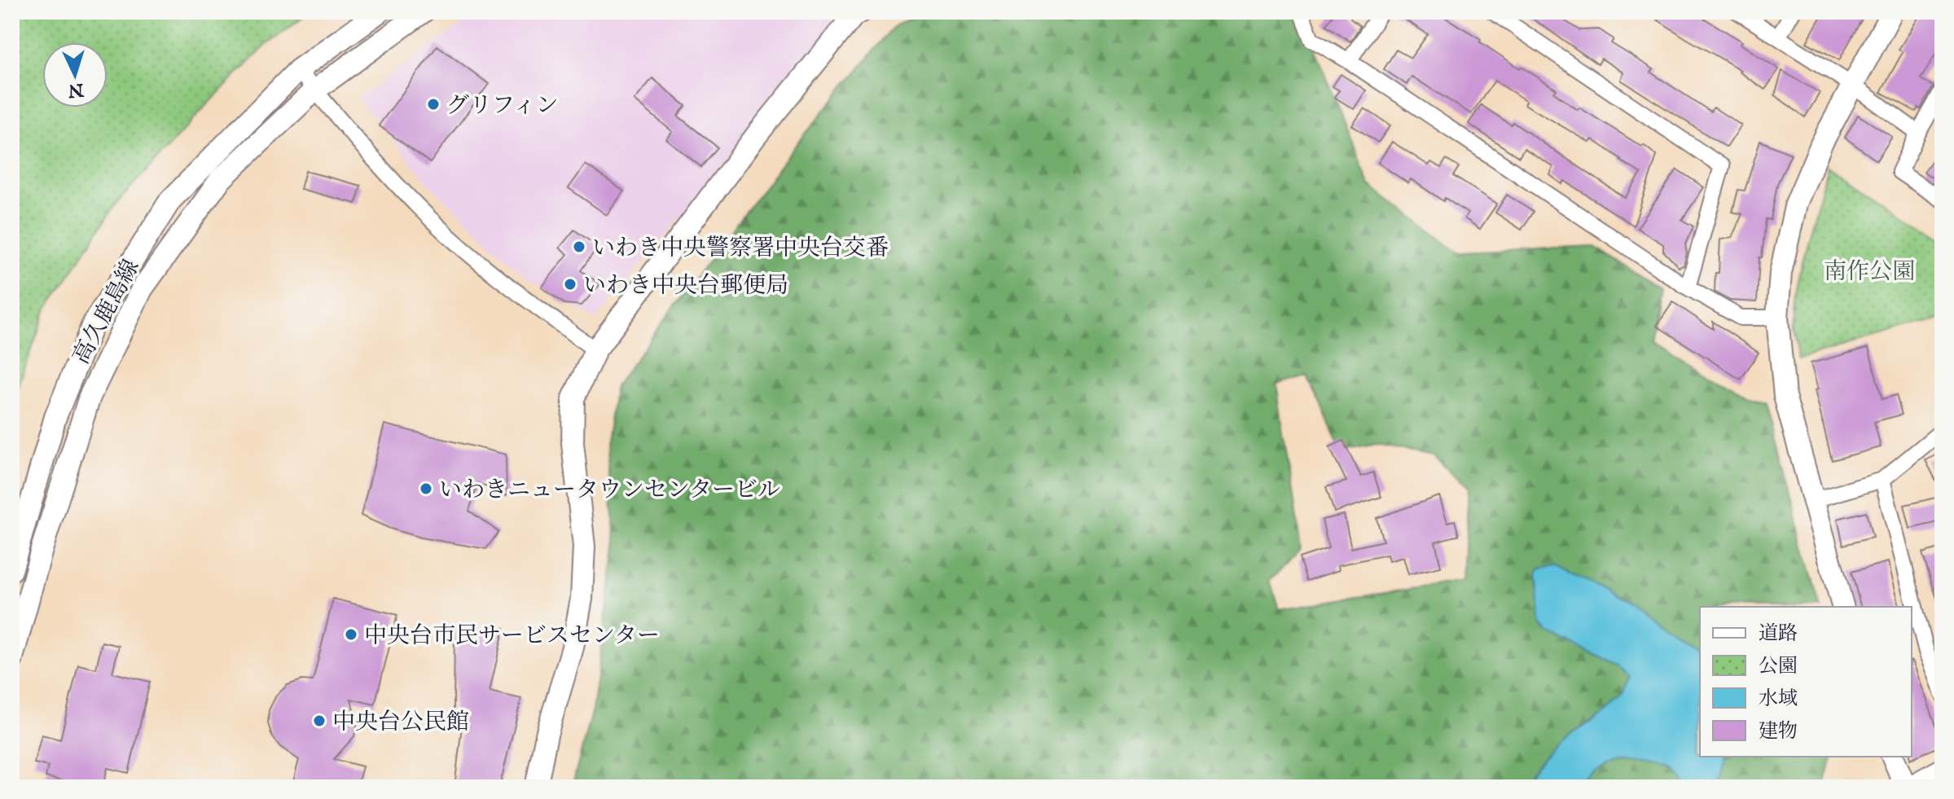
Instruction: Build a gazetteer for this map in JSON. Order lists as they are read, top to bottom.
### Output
{
  "streets": {
    "street": ["高久鹿島線"]
  },
  "parks": ["南作公園"],
  "places": [
    "グリフィン",
    "いわき中央警察署中央台交番",
    "いわき中央台郵便局",
    "いわきニュータウンセンタービル",
    "中央台市民サービスセンター",
    "中央台公民館"
  ],
  "legend": [
    "道路",
    "公園",
    "水域",
    "建物"
  ],
  "north": "bottom"
}
